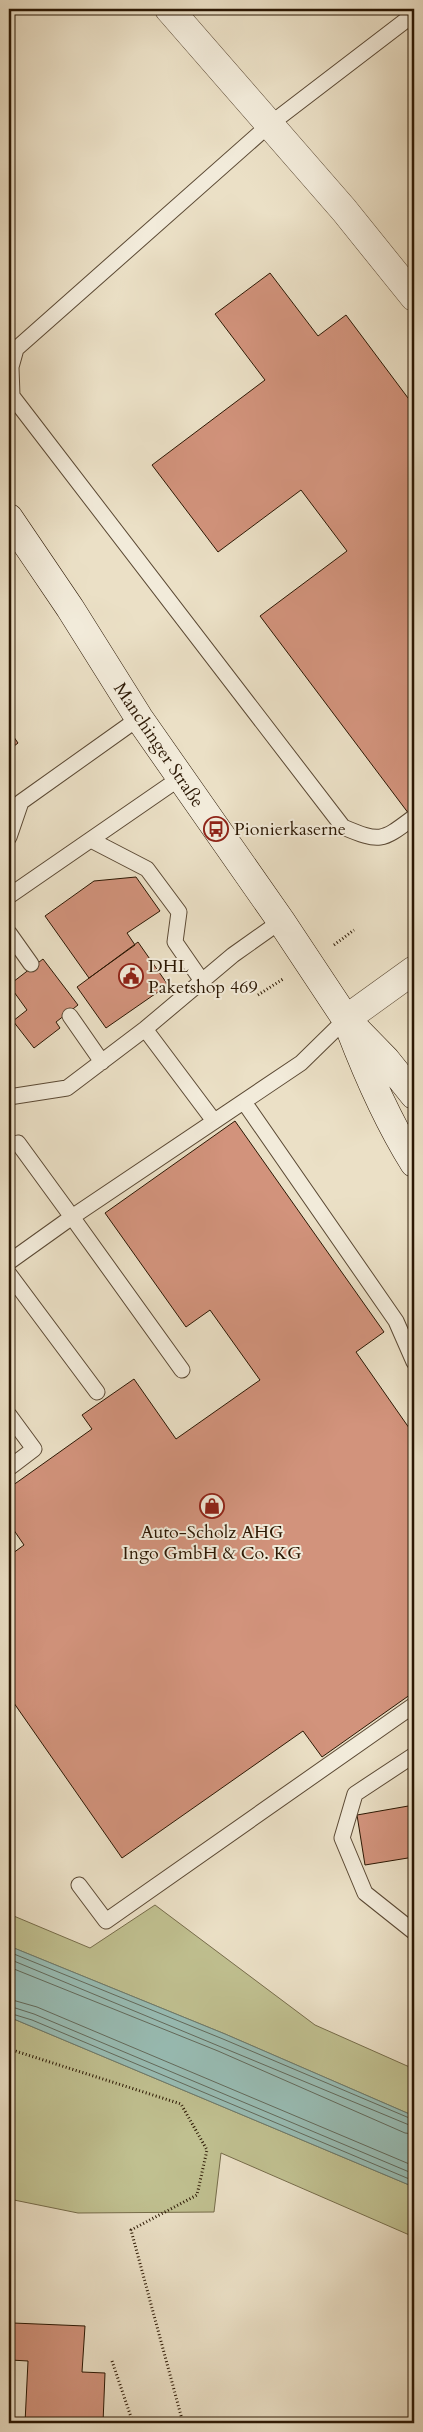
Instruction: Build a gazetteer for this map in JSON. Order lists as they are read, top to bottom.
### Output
{
  "streets": {
    "main road": ["Manchinger Straße"]
  },
  "places": {
    "bus stop": ["Pionierkaserne"],
    "public building": ["DHL Paketshop 469"],
    "shop": ["Auto-Scholz AHG Ingo GmbH & Co. KG"]
  }
}
